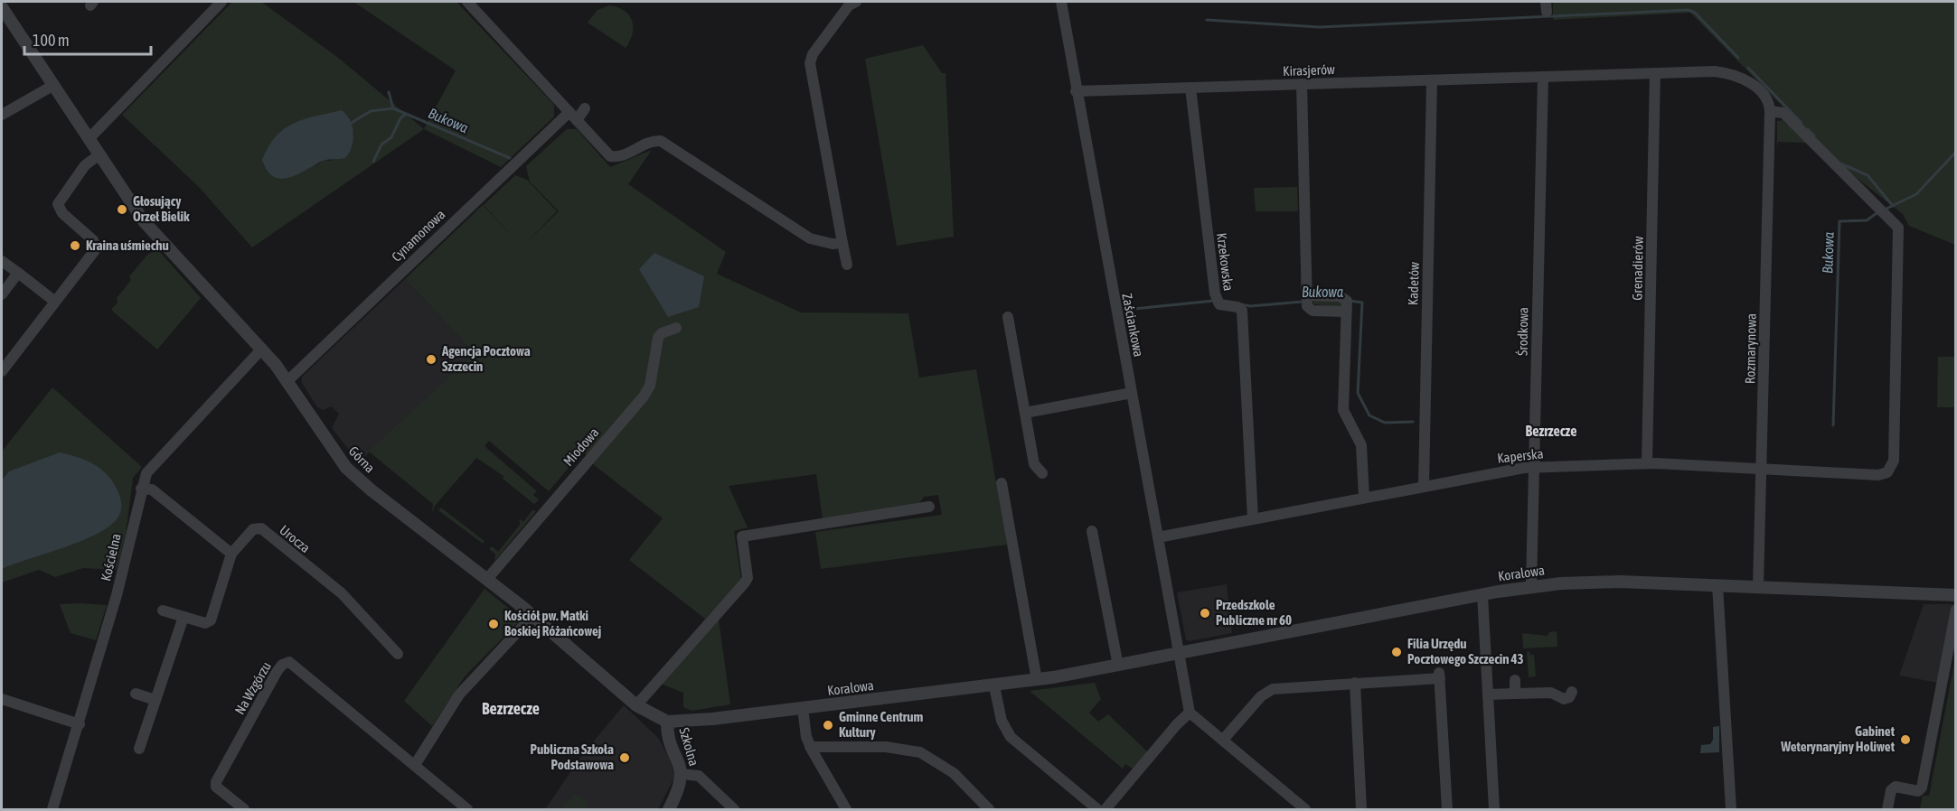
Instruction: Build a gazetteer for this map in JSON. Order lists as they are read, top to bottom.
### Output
{
  "streets": {
    "street": [
      "Kirasjerów",
      "Cynamonowa",
      "Krzekowska",
      "Grenadierów",
      "Kadetów",
      "Zaściankowa",
      "Środkowa",
      "Rozmarynowa",
      "Miodowa",
      "Kaperska",
      "Górna",
      "Urocza",
      "Kościelna",
      "Koralowa",
      "Na Wzgórzu",
      "Szkolna"
    ]
  },
  "crossings": [
    ["Kirasjerów", "Krzekowska"],
    ["Kirasjerów", "Kadetów"],
    ["Kirasjerów", "Zaściankowa"],
    ["Kirasjerów", "Środkowa"],
    ["Cynamonowa", "Górna"],
    ["Krzekowska", "Kaperska"],
    ["Grenadierów", "Kaperska"],
    ["Kadetów", "Kaperska"],
    ["Zaściankowa", "Kaperska"],
    ["Zaściankowa", "Koralowa"],
    ["Środkowa", "Kaperska"],
    ["Środkowa", "Koralowa"],
    ["Rozmarynowa", "Kaperska"],
    ["Rozmarynowa", "Koralowa"],
    ["Miodowa", "Górna"],
    ["Górna", "Kościelna"],
    ["Górna", "Koralowa"],
    ["Górna", "Szkolna"],
    ["Koralowa", "Szkolna"]
  ],
  "districts": ["Bezrzecze", "Bezrzecze"],
  "water": ["Bukowa"],
  "places": [
    "Głosujący Orzeł Bielik",
    "Kraina uśmiechu",
    "Agencja Pocztowa Szczecin",
    "Przedszkole Publiczne nr 60",
    "Kościół pw. Matki Boskiej Różańcowej",
    "Filia Urzędu Pocztowego Szczecin 43",
    "Gminne Centrum Kultury",
    "Gabinet Weterynaryjny Holiwet",
    "Publiczna Szkoła Podstawowa"
  ],
  "scale_bar": "100 m"
}
